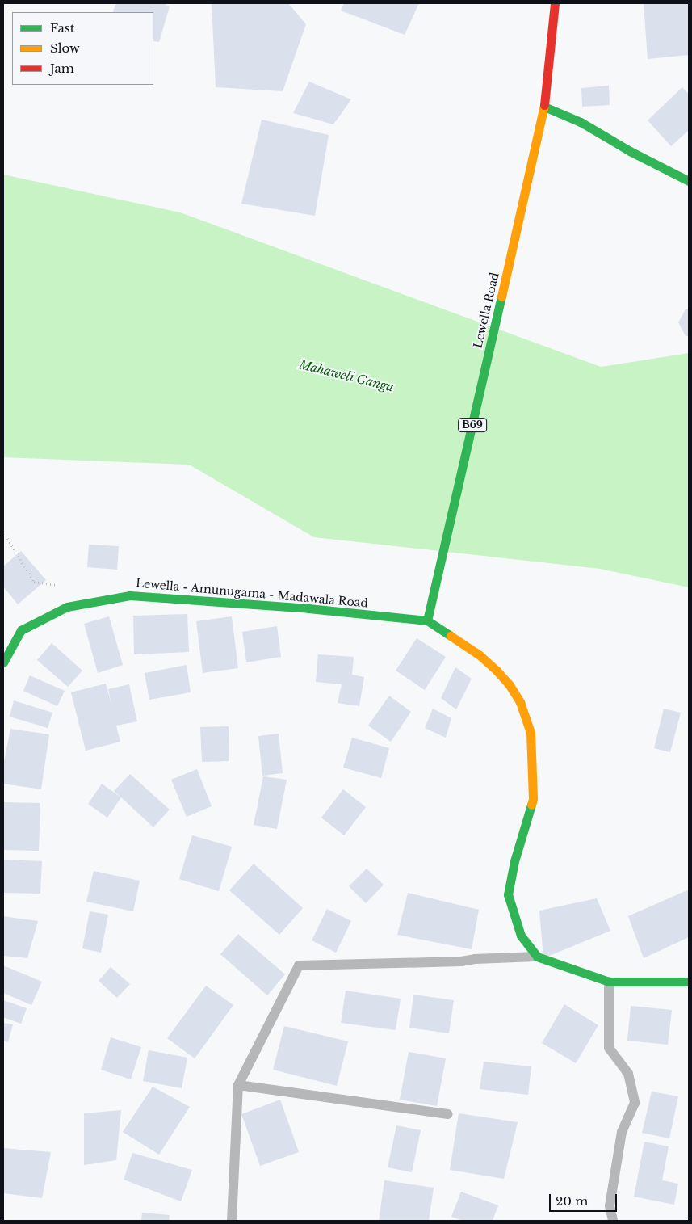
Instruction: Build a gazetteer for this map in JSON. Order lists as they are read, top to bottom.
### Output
{
  "streets": {
    "main road": ["Lewella Road", "B69", "Lewella - Amunugama - Madawala Road"]
  },
  "crossings": [
    ["Lewella Road", "Lewella - Amunugama - Madawala Road"]
  ],
  "water": ["Mahaweli Ganga"],
  "legend": ["Fast", "Slow", "Jam"],
  "scale_bar": "20 m"
}
